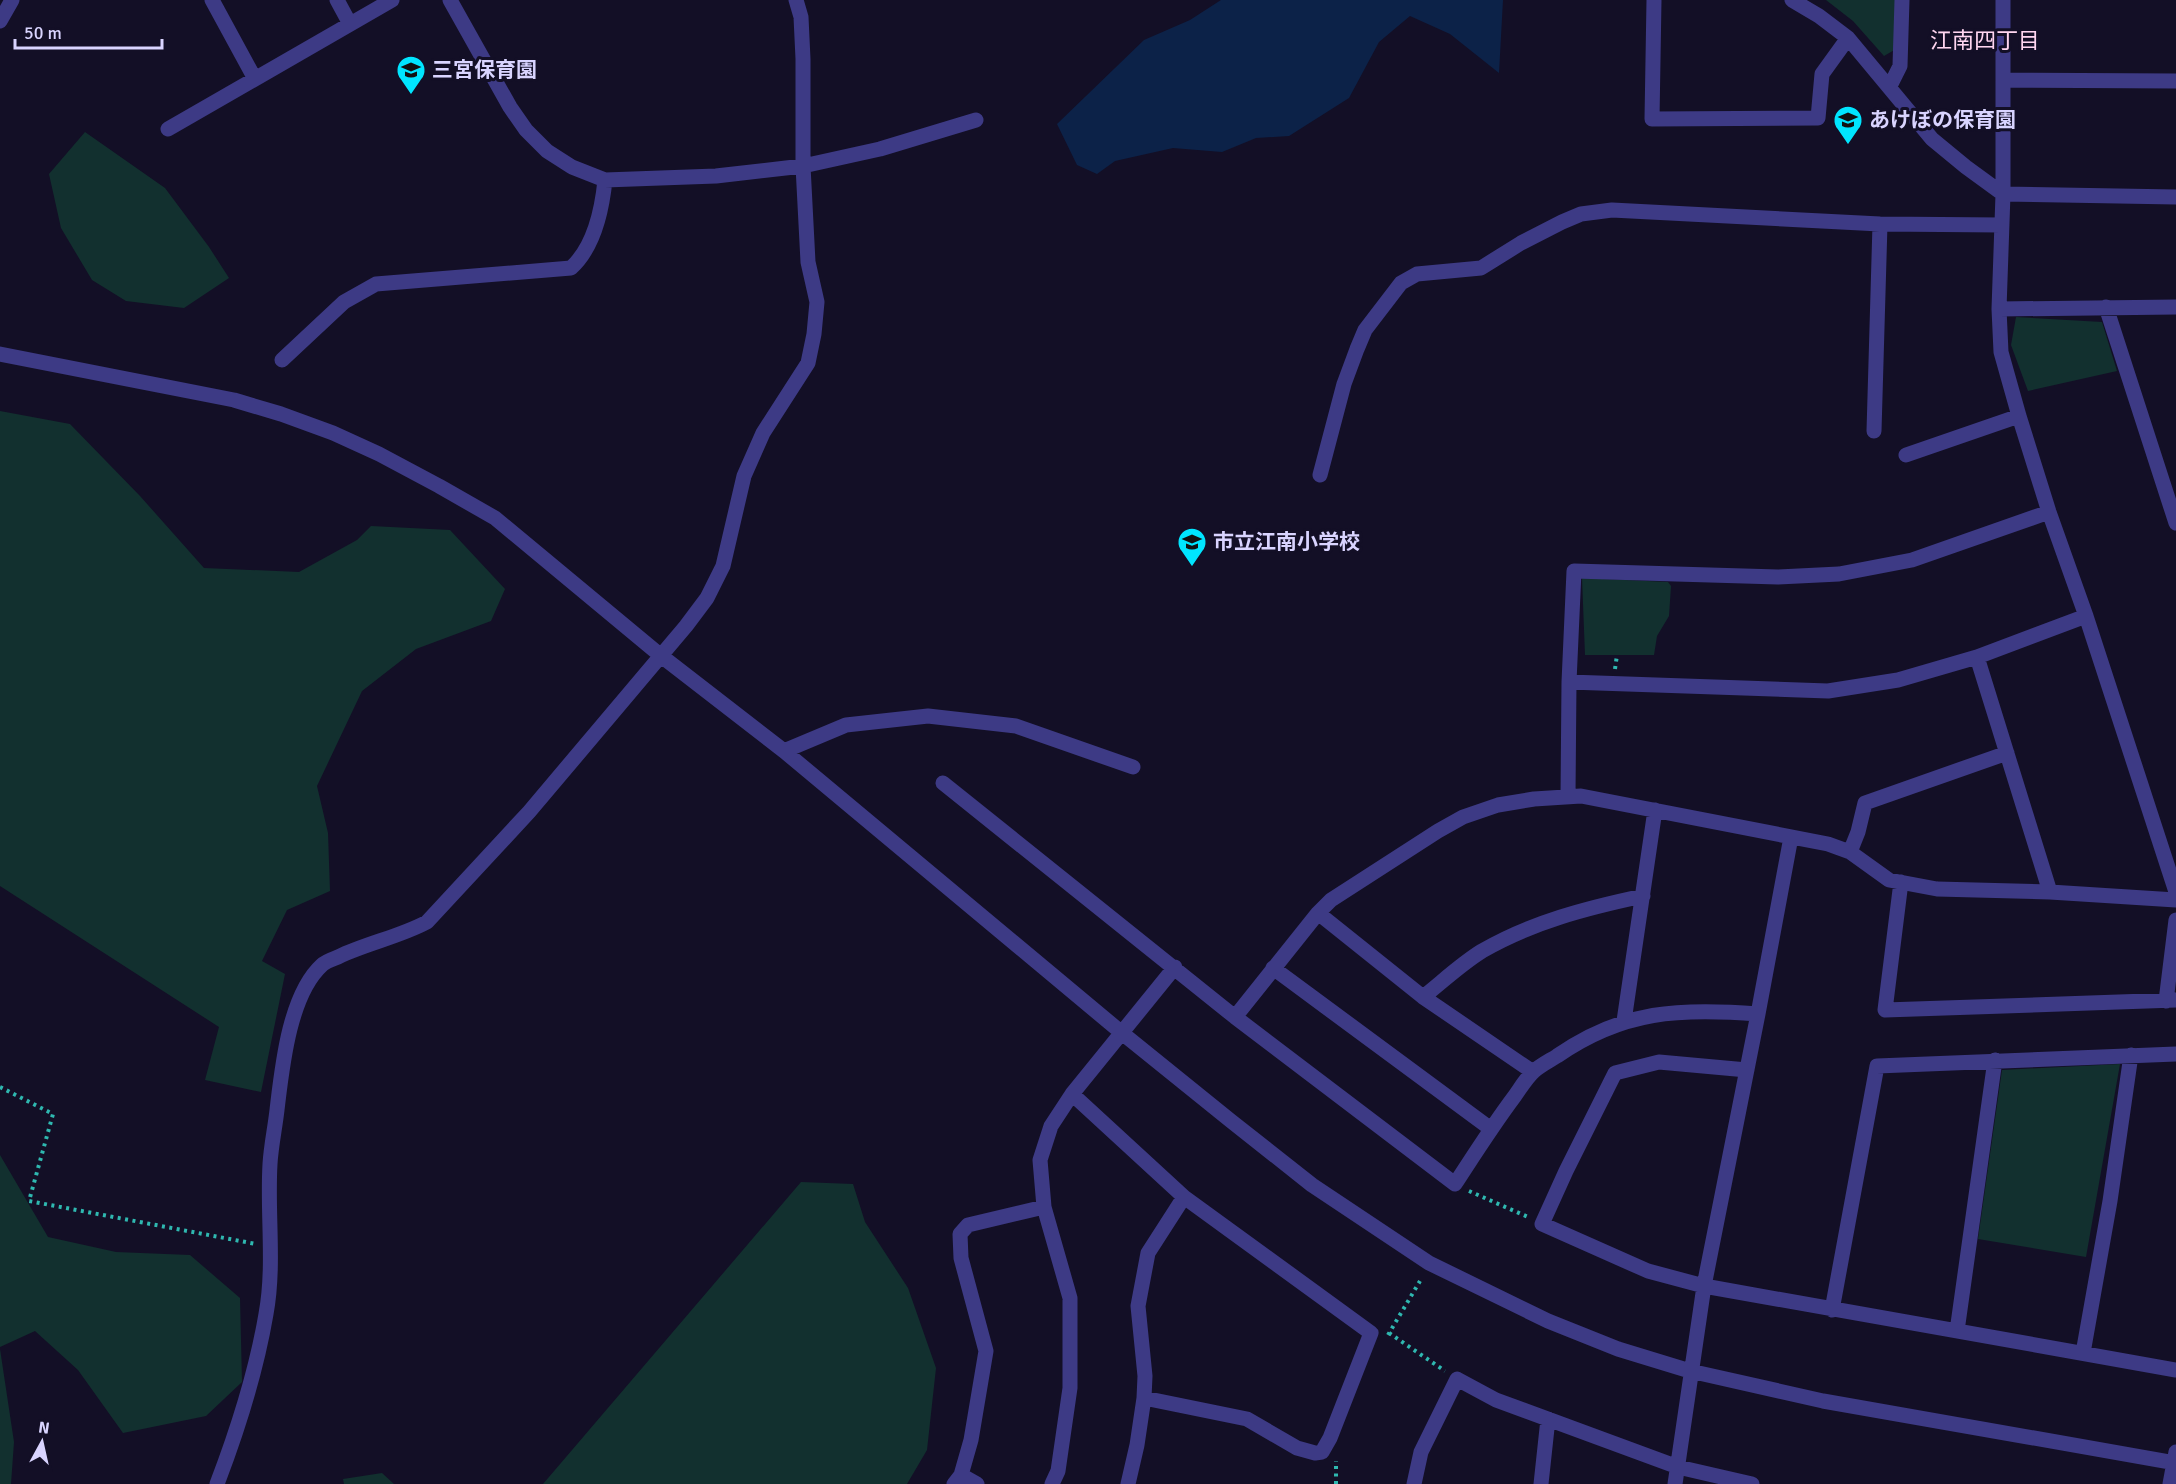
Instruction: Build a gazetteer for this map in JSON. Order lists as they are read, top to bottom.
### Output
{
  "districts": ["江南四丁目"],
  "places": {
    "school or university": ["三宮保育園", "あけぼの保育園", "市立江南小学校"]
  },
  "scale_bar": "50 m",
  "north": "top"
}
